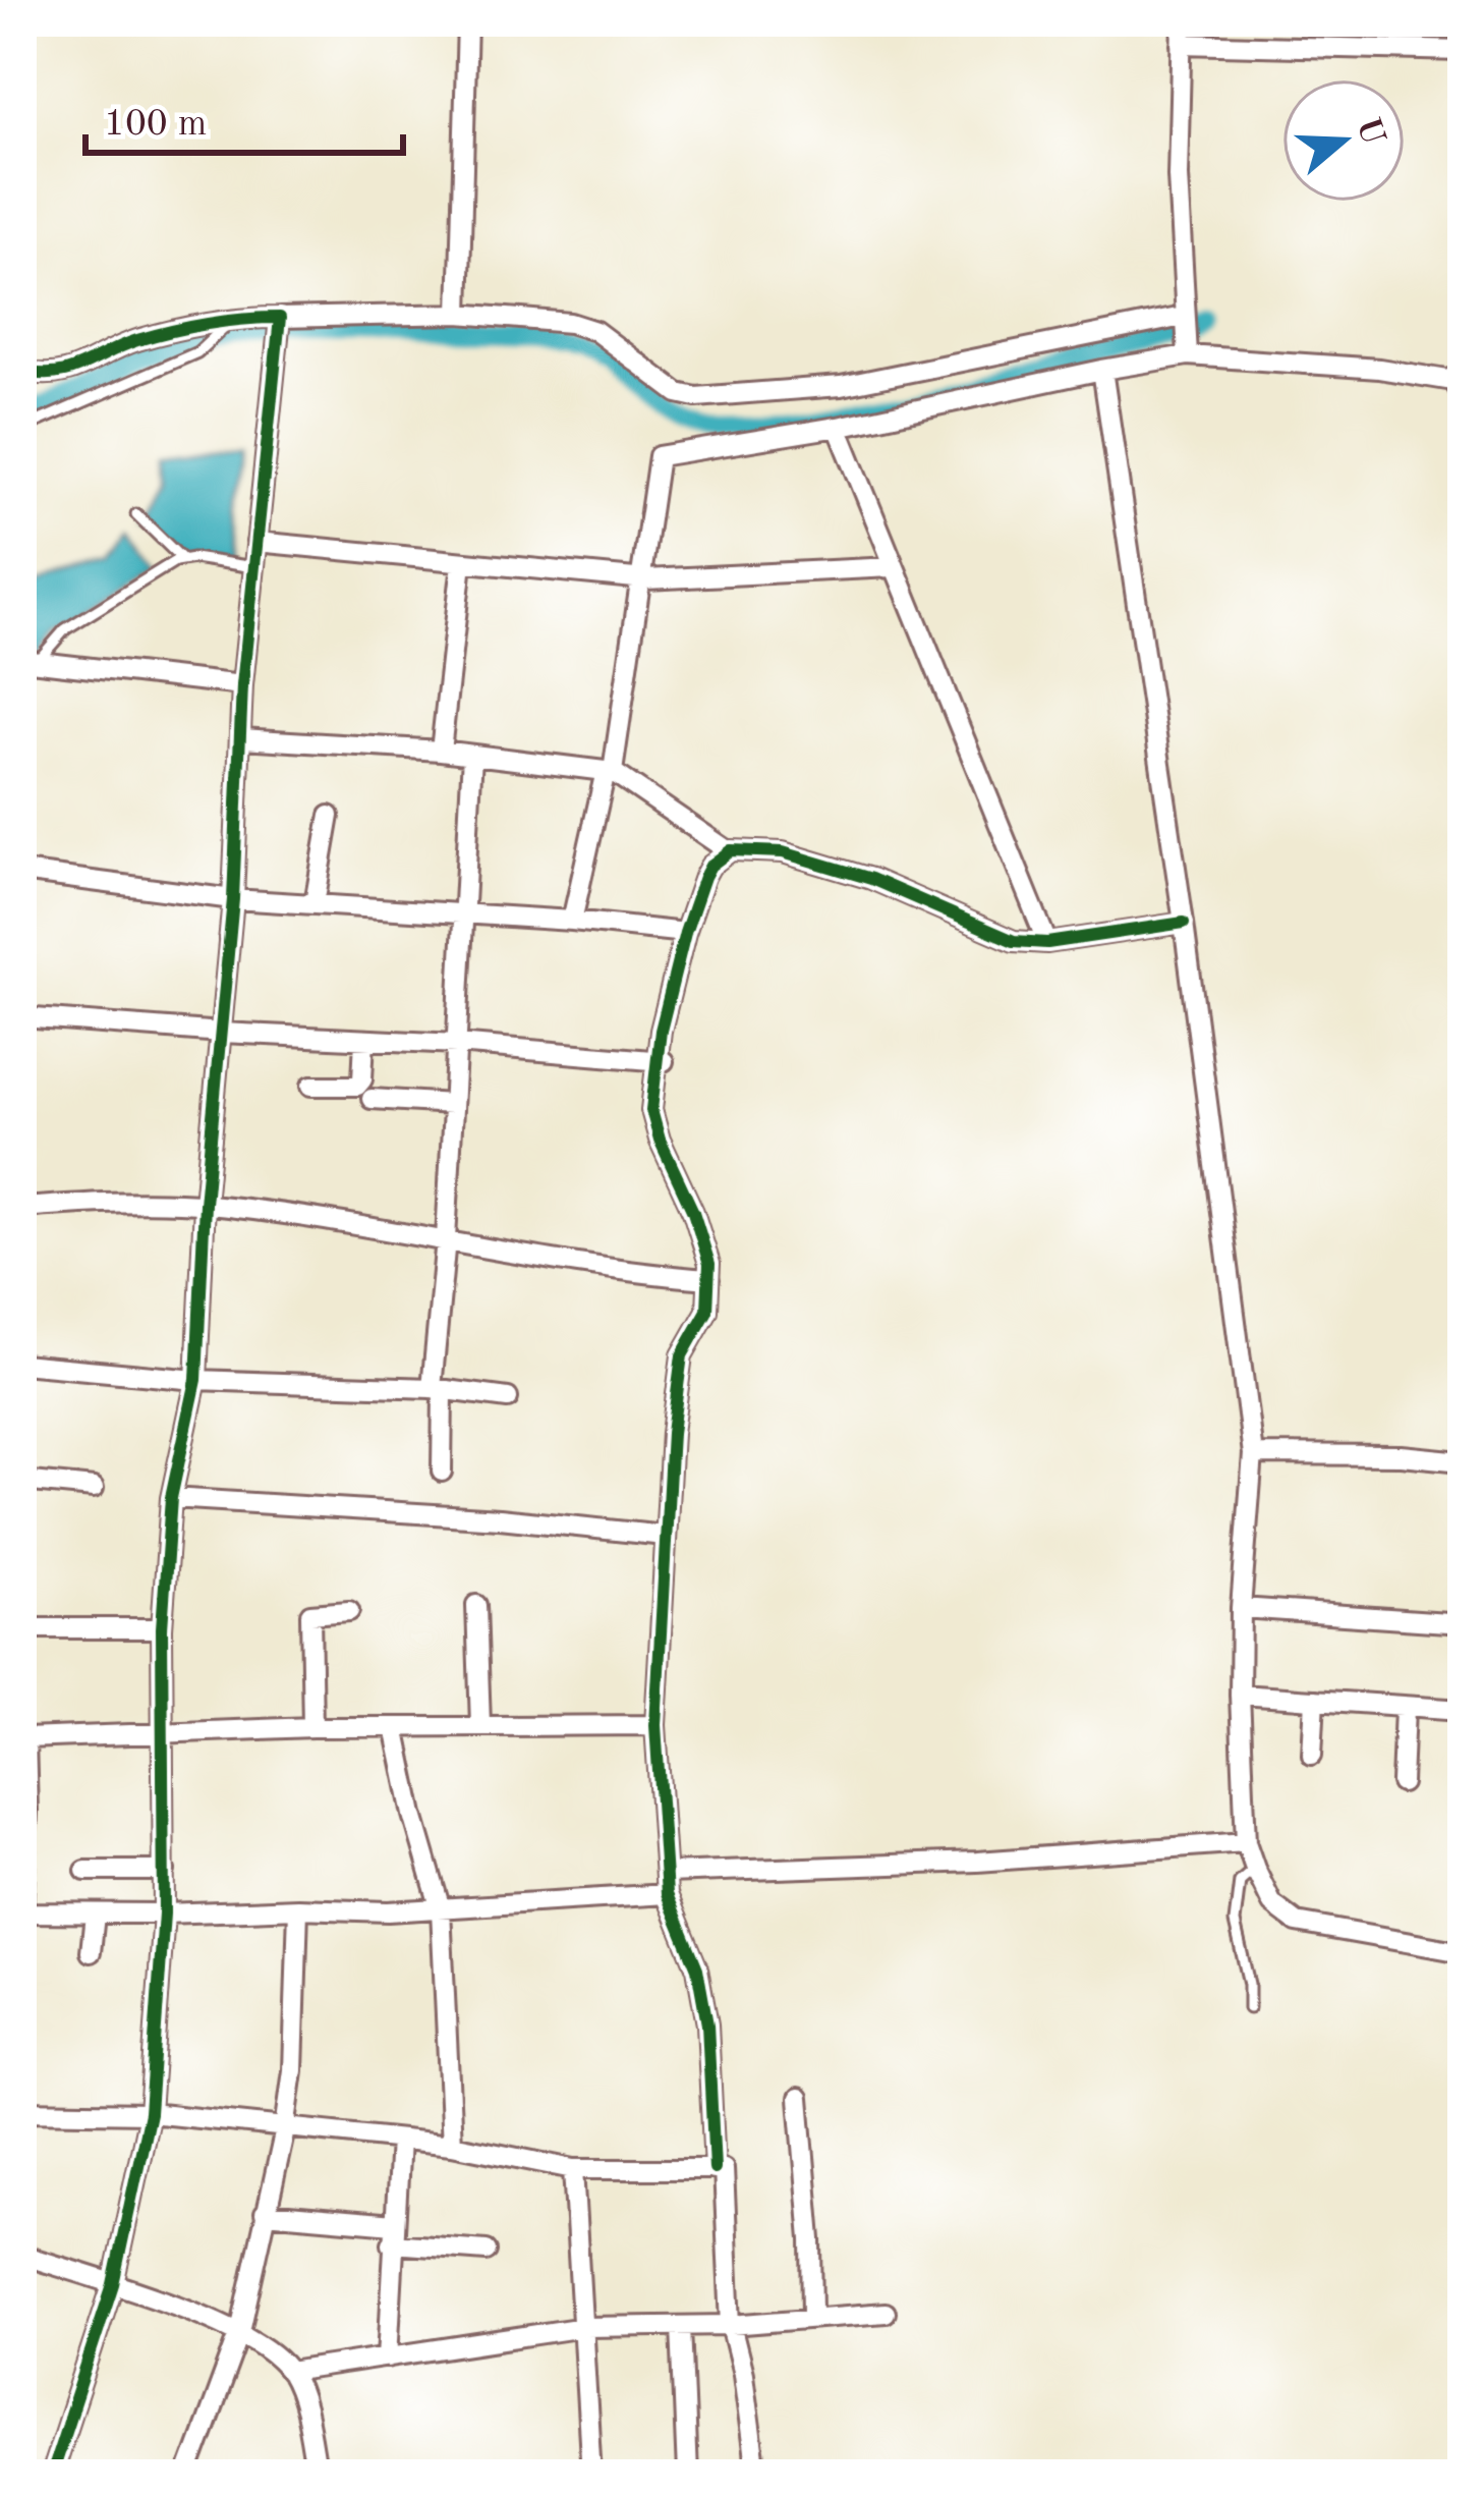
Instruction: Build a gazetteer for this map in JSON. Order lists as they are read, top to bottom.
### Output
{
  "scale_bar": "100 m",
  "north": "right"
}
